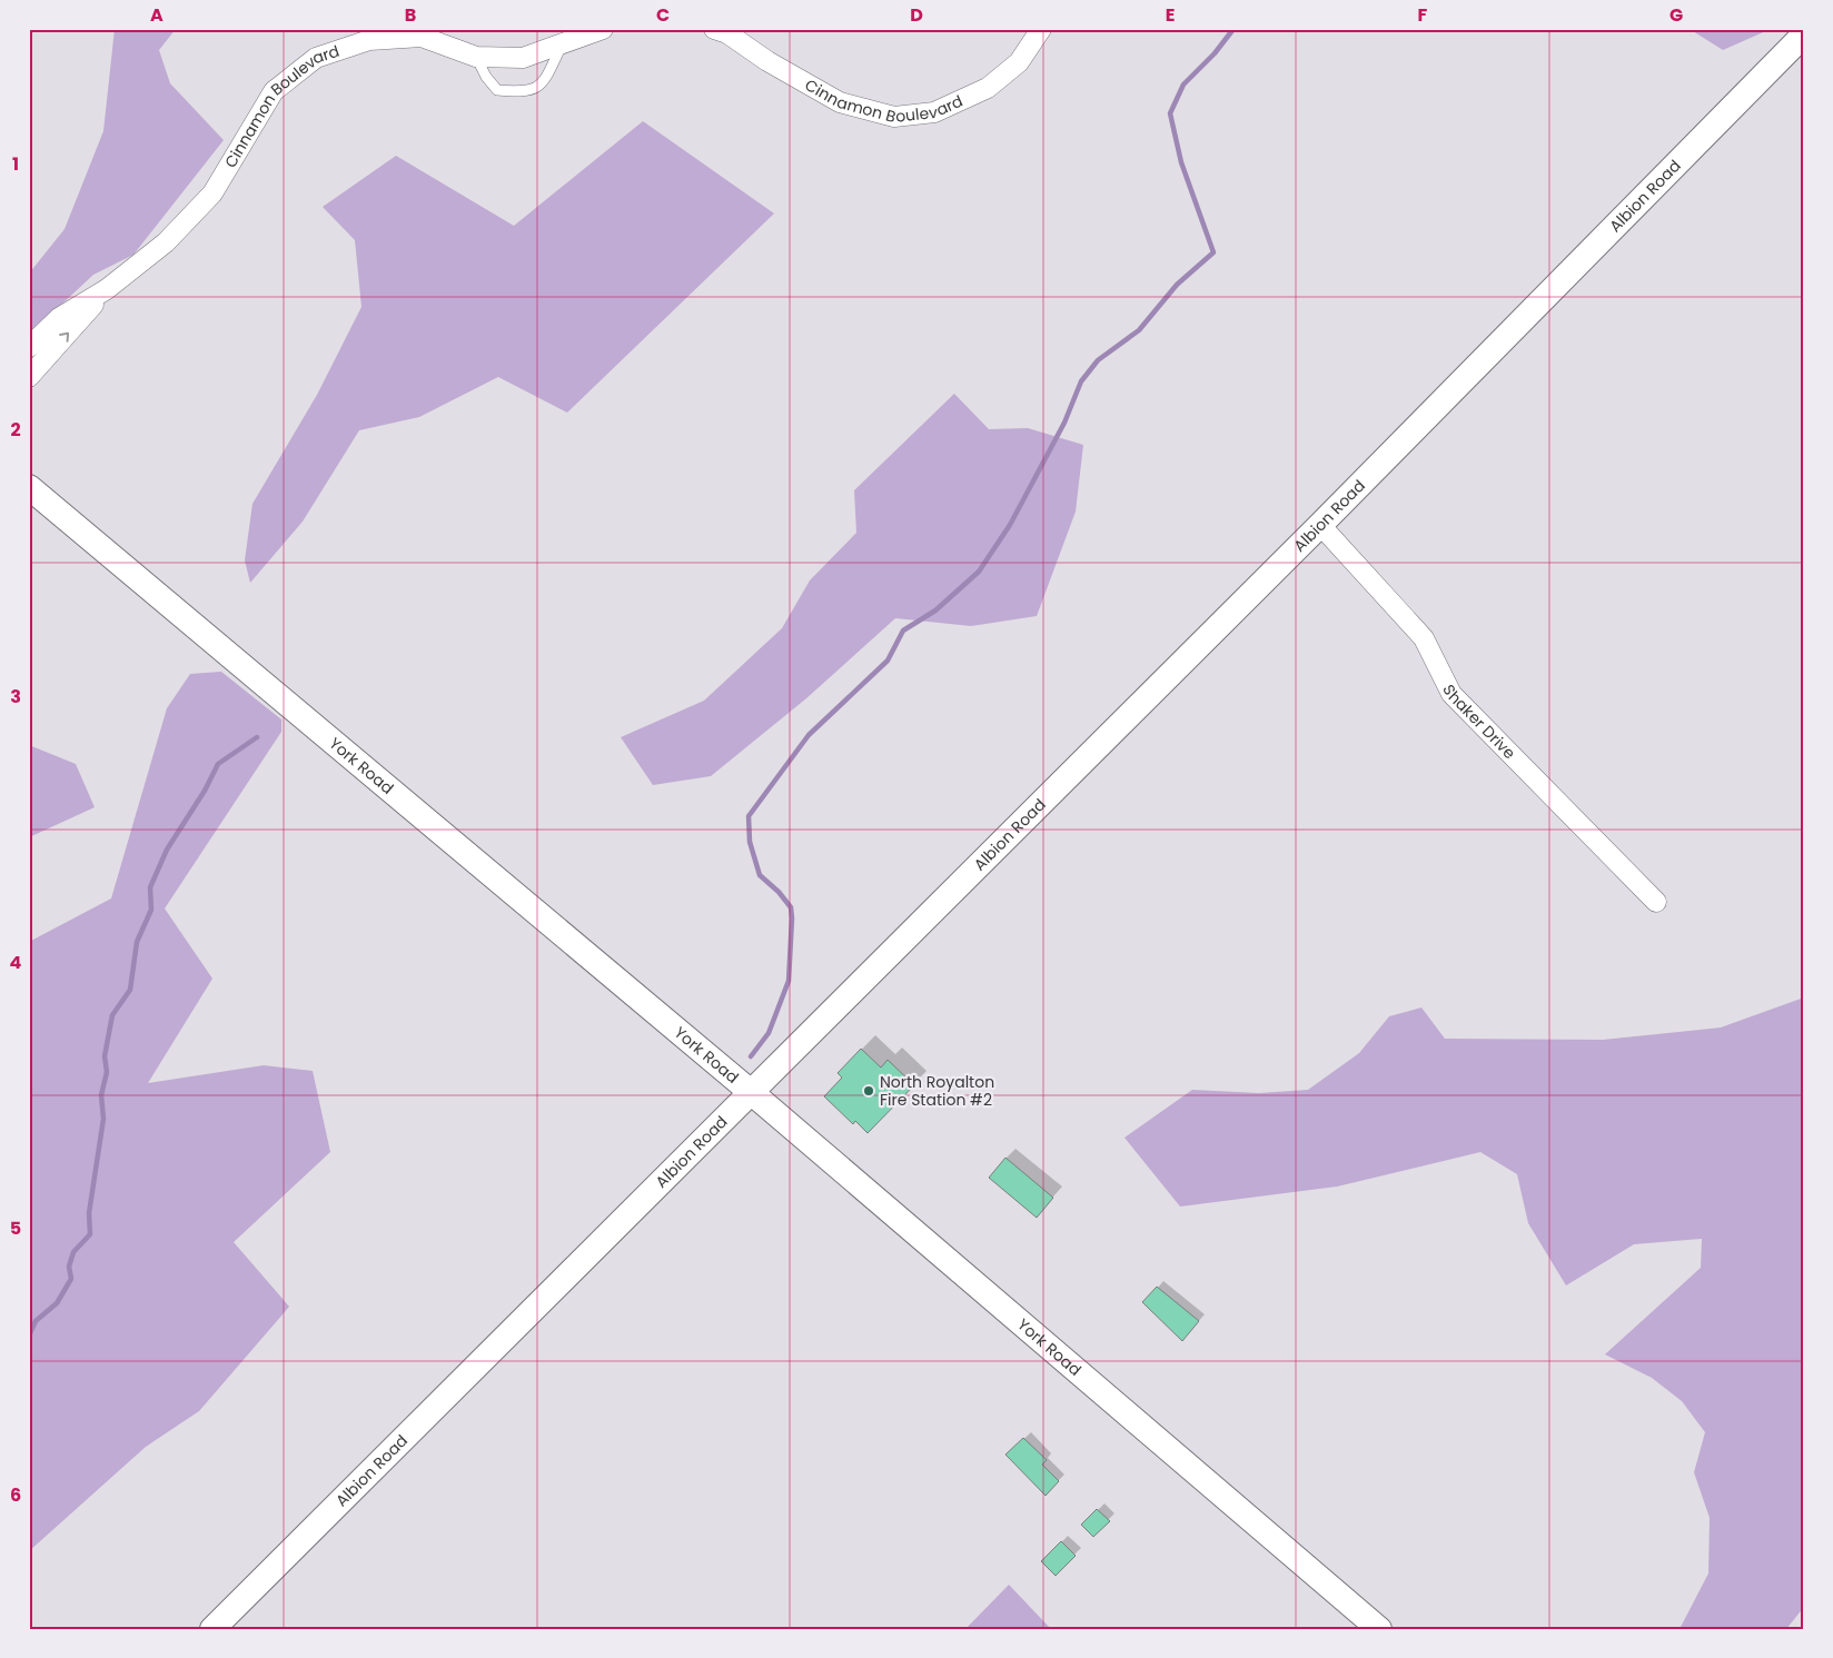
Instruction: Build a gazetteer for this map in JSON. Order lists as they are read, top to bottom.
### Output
{
  "streets": {
    "street": [
      "Cinnamon Boulevard",
      "Albion Road",
      "Shaker Drive",
      "York Road"
    ]
  },
  "crossings": [
    ["Albion Road", "Shaker Drive"],
    ["Albion Road", "York Road"]
  ],
  "places": ["North Royalton Fire Station #2"],
  "grid": {
    "columns": [
      "A",
      "B",
      "C",
      "D",
      "E",
      "F",
      "G"
    ],
    "rows": [
      "1",
      "2",
      "3",
      "4",
      "5",
      "6"
    ]
  }
}
